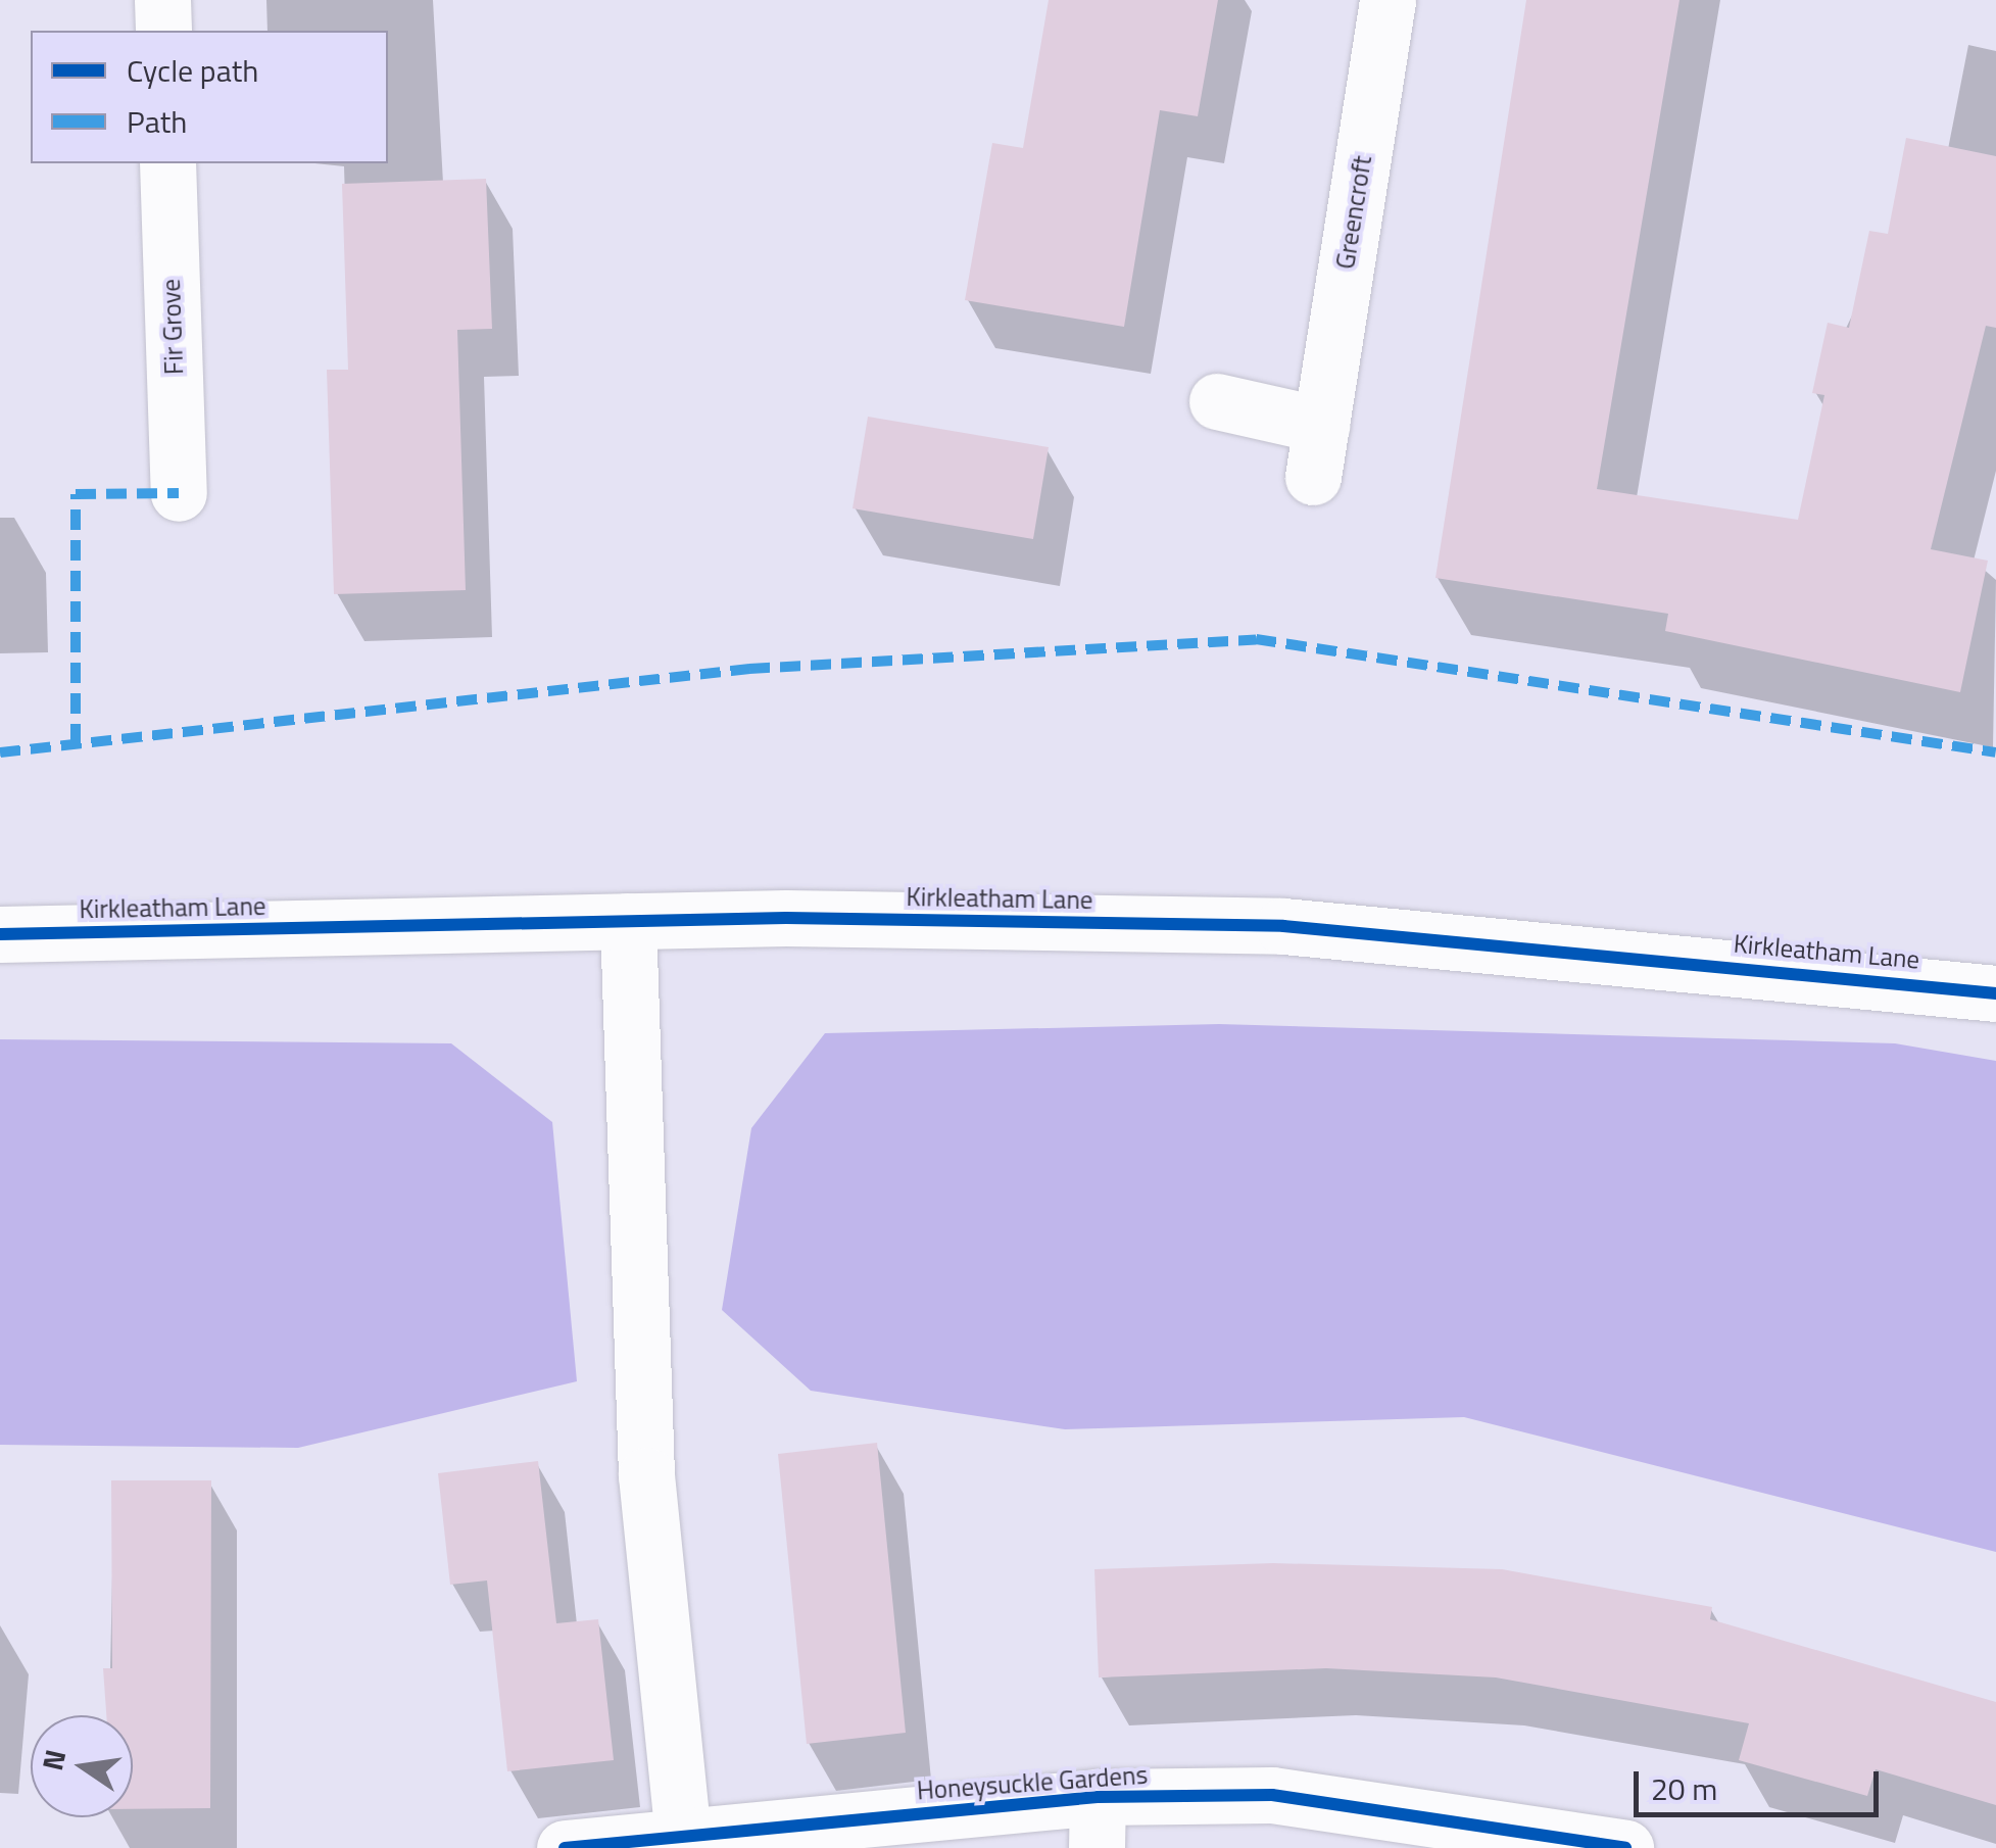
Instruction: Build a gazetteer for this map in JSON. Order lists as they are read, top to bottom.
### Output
{
  "streets": {
    "street": [
      "Greencroft",
      "Fir Grove",
      "Kirkleatham Lane",
      "Honeysuckle Gardens"
    ]
  },
  "legend": ["Cycle path", "Path"],
  "scale_bar": "20 m",
  "north": "left"
}
